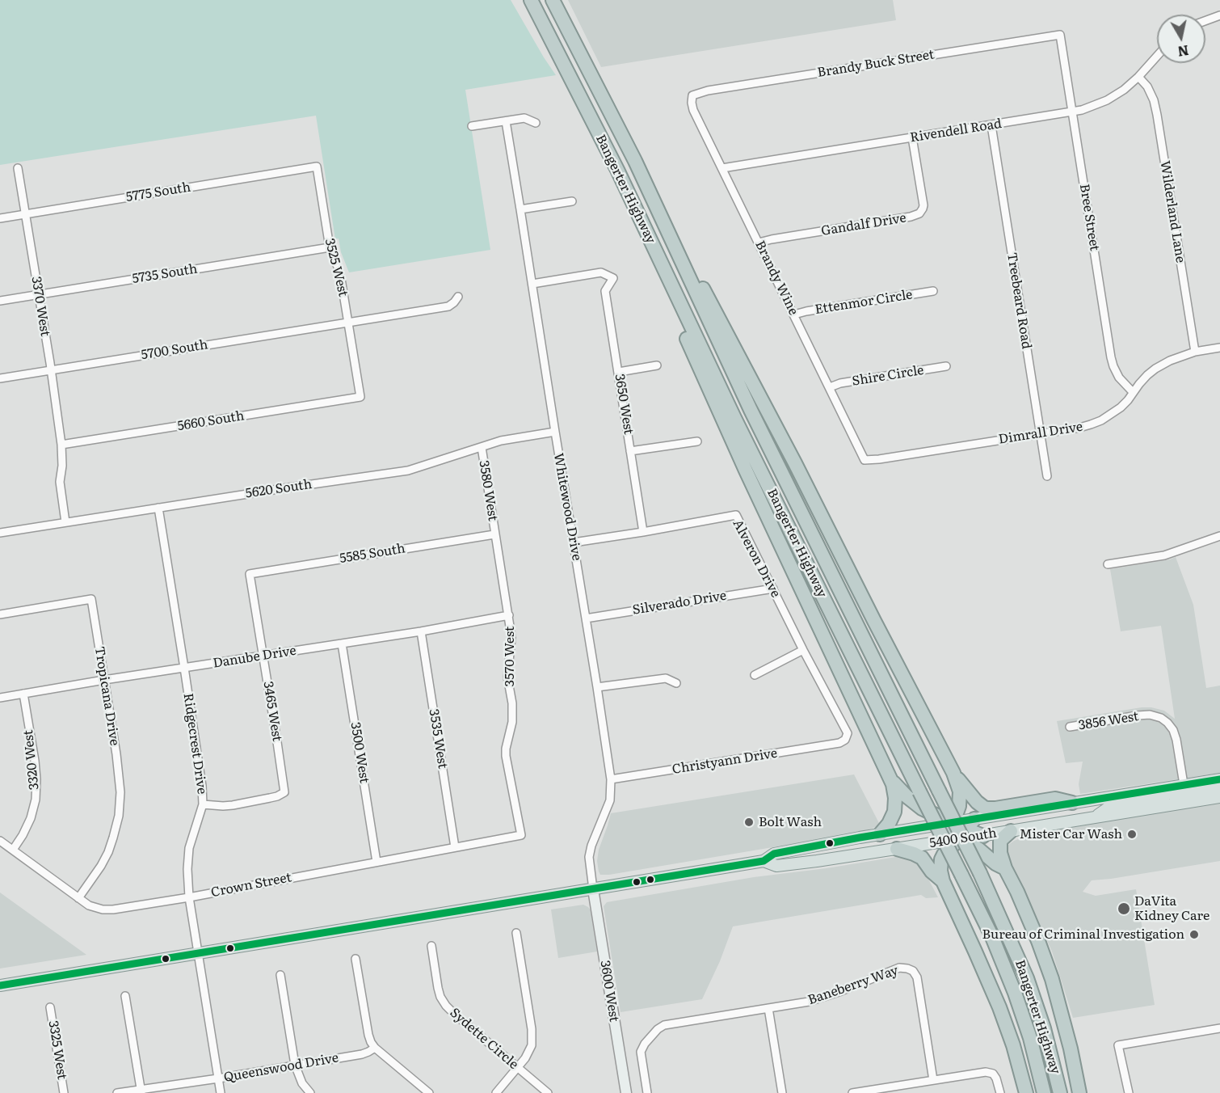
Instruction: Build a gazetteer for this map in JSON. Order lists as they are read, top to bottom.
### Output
{
  "streets": {
    "highway": ["Bangerter Highway"],
    "main road": ["5400 South"],
    "street": [
      "Brandy Buck Street",
      "Rivendell Road",
      "5775 South",
      "Wilderland Lane",
      "Bree Street",
      "Gandalf Drive",
      "3525 West",
      "5735 South",
      "Brandy Wine",
      "Treebeard Road",
      "Ettenmor Circle",
      "3370 West",
      "5700 South",
      "Shire Circle",
      "3650 West",
      "5660 South",
      "Dimrall Drive",
      "5620 South",
      "3580 West",
      "Whitewood Drive",
      "5585 South",
      "Alveron Drive",
      "Silverado Drive",
      "3570 West",
      "Danube Drive",
      "Tropicana Drive",
      "3465 West",
      "3856 West",
      "3535 West",
      "Ridgecrest Drive",
      "3500 West",
      "3320 West",
      "Christyann Drive",
      "Crown Street",
      "Baneberry Way",
      "3600 West",
      "Sydette Circle",
      "3325 West",
      "Queenswood Drive"
    ]
  },
  "crossings": [
    ["Brandy Buck Street", "Bree Street"],
    ["Brandy Buck Street", "Brandy Wine"],
    ["Rivendell Road", "Wilderland Lane"],
    ["Rivendell Road", "Bree Street"],
    ["Rivendell Road", "Gandalf Drive"],
    ["Rivendell Road", "Brandy Wine"],
    ["Rivendell Road", "Treebeard Road"],
    ["5775 South", "3525 West"],
    ["5775 South", "3370 West"],
    ["Wilderland Lane", "Dimrall Drive"],
    ["Bree Street", "Dimrall Drive"],
    ["Gandalf Drive", "Brandy Wine"],
    ["3525 West", "5735 South"],
    ["3525 West", "5700 South"],
    ["3525 West", "5660 South"],
    ["5735 South", "3370 West"],
    ["Brandy Wine", "Ettenmor Circle"],
    ["Brandy Wine", "Shire Circle"],
    ["Brandy Wine", "Dimrall Drive"],
    ["Treebeard Road", "Dimrall Drive"],
    ["3370 West", "5700 South"],
    ["3370 West", "5660 South"],
    ["3370 West", "5620 South"],
    ["3650 West", "Whitewood Drive"],
    ["3650 West", "Alveron Drive"],
    ["5620 South", "3580 West"],
    ["5620 South", "Whitewood Drive"],
    ["5620 South", "Ridgecrest Drive"],
    ["3580 West", "5585 South"],
    ["3580 West", "3570 West"],
    ["Whitewood Drive", "Alveron Drive"],
    ["Whitewood Drive", "Silverado Drive"],
    ["Whitewood Drive", "Christyann Drive"],
    ["Whitewood Drive", "5400 South"],
    ["Whitewood Drive", "3600 West"],
    ["5585 South", "3570 West"],
    ["5585 South", "3465 West"],
    ["Alveron Drive", "Silverado Drive"],
    ["Alveron Drive", "Christyann Drive"],
    ["3570 West", "Danube Drive"],
    ["3570 West", "Crown Street"],
    ["Danube Drive", "Tropicana Drive"],
    ["Danube Drive", "3465 West"],
    ["Danube Drive", "3535 West"],
    ["Danube Drive", "Ridgecrest Drive"],
    ["Danube Drive", "3500 West"],
    ["Danube Drive", "3320 West"],
    ["Tropicana Drive", "Crown Street"],
    ["3465 West", "Ridgecrest Drive"],
    ["3856 West", "5400 South"],
    ["3535 West", "Crown Street"],
    ["Ridgecrest Drive", "5400 South"],
    ["Ridgecrest Drive", "Crown Street"],
    ["Ridgecrest Drive", "Queenswood Drive"],
    ["3500 West", "Crown Street"],
    ["3320 West", "Crown Street"],
    ["5400 South", "3600 West"]
  ],
  "places": [
    "Bolt Wash",
    "Mister Car Wash",
    "DaVita Kidney Care",
    "Bureau of Criminal Investigation"
  ],
  "north": "bottom"
}
